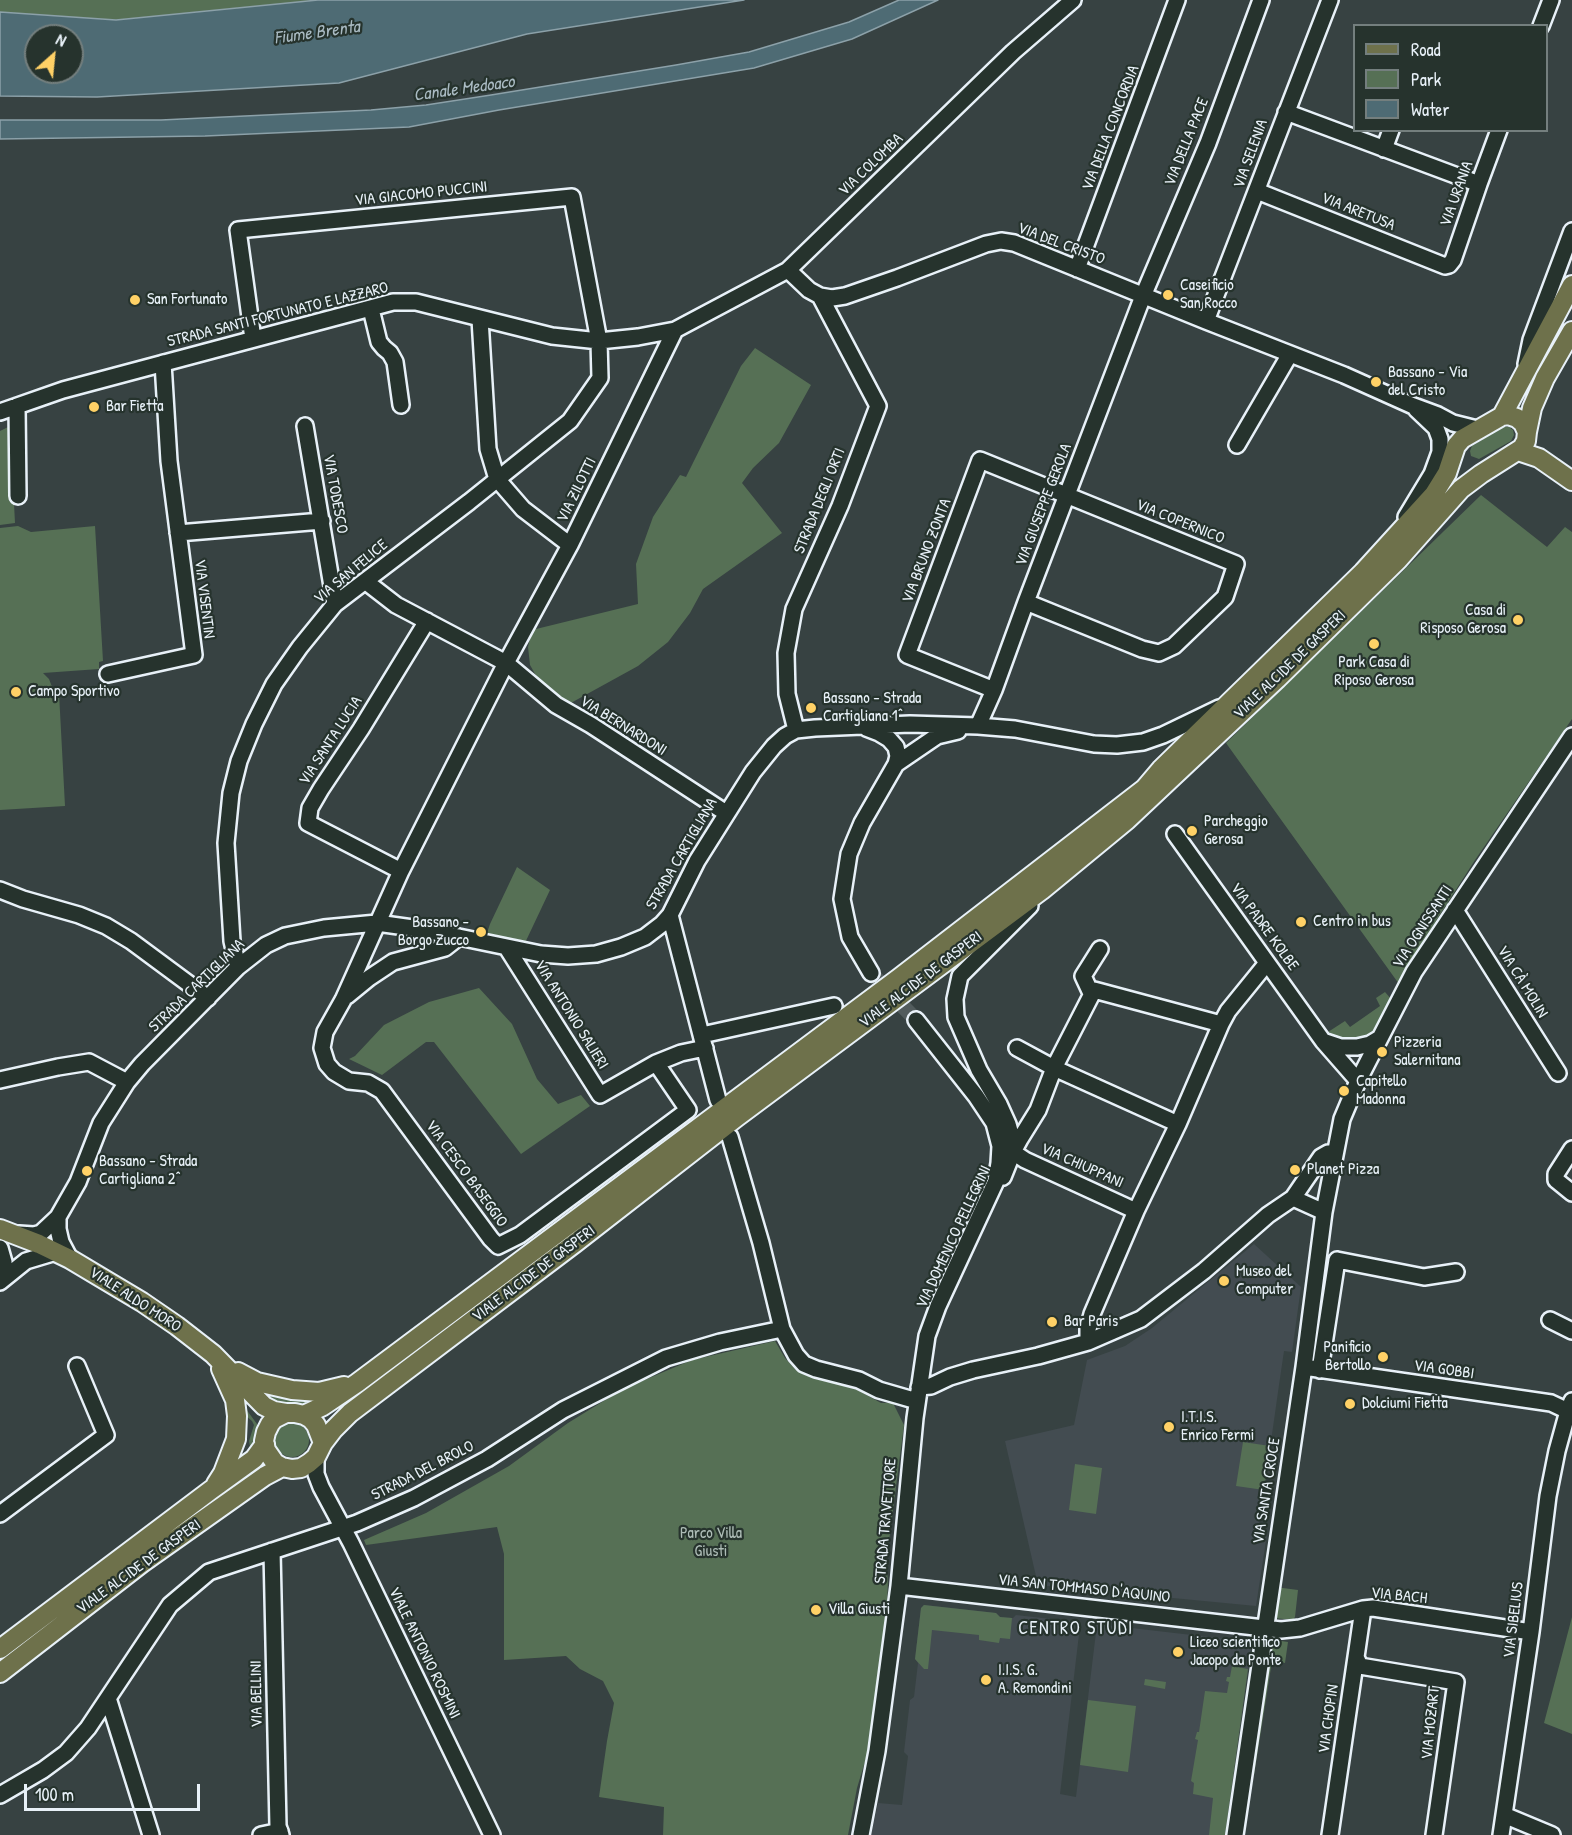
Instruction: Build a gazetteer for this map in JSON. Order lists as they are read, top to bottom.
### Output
{
  "streets": {
    "main road": ["VIALE ALCIDE DE GASPERI", "VIALE ALDO MORO"],
    "street": [
      "VIA DELLA CONCORDIA",
      "VIA DELLA PACE",
      "VIA SELENIA",
      "VIA COLOMBA",
      "VIA GIACOMO PUCCINI",
      "VIA URANIA",
      "VIA ARETUSA",
      "VIA DEL CRISTO",
      "STRADA SANTI FORTUNATO E LAZZARO",
      "VIA ZILOTTI",
      "VIA TODESCO",
      "STRADA DEGLI ORTI",
      "VIA GIUSEPPE GEROLA",
      "VIA COPERNICO",
      "VIA BRUNO ZONTA",
      "VIA SAN FELICE",
      "VIA VISENTIN",
      "VIA BERNARDONI",
      "VIA SANTA LUCIA",
      "STRADA CARTIGLIANA",
      "VIA PADRE KOLBE",
      "VIA OGNISSANTI",
      "VIA CÀ MOLIN",
      "VIA ANTONIO SALIERI",
      "VIA CHIUPPANI",
      "VIA CESCO BASEGGIO",
      "VIA DOMENICO PELLEGRINI",
      "VIA GOBBI",
      "STRADA DEL BROLO",
      "VIA SANTA CROCE",
      "STRADA TRAVETTORE",
      "VIA SAN TOMMASO D'AQUINO",
      "VIA BACH",
      "VIA SIBELIUS",
      "VIALE ANTONIO ROSMINI",
      "VIA BELLINI",
      "VIA CHOPIN",
      "VIA MOZART"
    ]
  },
  "crossings": [
    ["VIA DELLA CONCORDIA", "VIA DEL CRISTO"],
    ["VIA DELLA PACE", "VIA DEL CRISTO"],
    ["VIA DELLA PACE", "VIA GIUSEPPE GEROLA"],
    ["VIA SELENIA", "VIA ARETUSA"],
    ["VIA SELENIA", "VIA DEL CRISTO"],
    ["VIA COLOMBA", "STRADA SANTI FORTUNATO E LAZZARO"],
    ["VIA COLOMBA", "VIA ZILOTTI"],
    ["VIA GIACOMO PUCCINI", "STRADA SANTI FORTUNATO E LAZZARO"],
    ["VIA GIACOMO PUCCINI", "VIA SAN FELICE"],
    ["VIA URANIA", "VIA ARETUSA"],
    ["VIA DEL CRISTO", "STRADA DEGLI ORTI"],
    ["VIA DEL CRISTO", "VIA GIUSEPPE GEROLA"],
    ["VIA DEL CRISTO", "VIALE ALCIDE DE GASPERI"],
    ["STRADA SANTI FORTUNATO E LAZZARO", "VIA ZILOTTI"],
    ["STRADA SANTI FORTUNATO E LAZZARO", "VIA SAN FELICE"],
    ["STRADA SANTI FORTUNATO E LAZZARO", "VIA VISENTIN"],
    ["VIA ZILOTTI", "VIA BERNARDONI"],
    ["VIA ZILOTTI", "VIA SANTA LUCIA"],
    ["VIA ZILOTTI", "STRADA CARTIGLIANA"],
    ["VIA ZILOTTI", "VIA CESCO BASEGGIO"],
    ["VIA TODESCO", "VIA SAN FELICE"],
    ["STRADA DEGLI ORTI", "STRADA CARTIGLIANA"],
    ["VIA GIUSEPPE GEROLA", "VIA COPERNICO"],
    ["VIA GIUSEPPE GEROLA", "VIA BRUNO ZONTA"],
    ["VIA COPERNICO", "VIA BRUNO ZONTA"],
    ["VIA SAN FELICE", "STRADA CARTIGLIANA"],
    ["VIALE ALCIDE DE GASPERI", "VIALE ALDO MORO"],
    ["VIALE ALCIDE DE GASPERI", "VIALE ANTONIO ROSMINI"],
    ["VIA BERNARDONI", "STRADA CARTIGLIANA"],
    ["STRADA CARTIGLIANA", "VIA ANTONIO SALIERI"],
    ["STRADA CARTIGLIANA", "VIA CESCO BASEGGIO"],
    ["STRADA CARTIGLIANA", "VIALE ALDO MORO"],
    ["VIA PADRE KOLBE", "VIA OGNISSANTI"],
    ["VIA PADRE KOLBE", "VIA CHIUPPANI"],
    ["VIA OGNISSANTI", "VIA CÀ MOLIN"],
    ["VIA OGNISSANTI", "VIA SANTA CROCE"],
    ["VIA ANTONIO SALIERI", "VIA CESCO BASEGGIO"],
    ["VIA CHIUPPANI", "VIA DOMENICO PELLEGRINI"],
    ["VIA DOMENICO PELLEGRINI", "STRADA TRAVETTORE"],
    ["VIALE ALDO MORO", "VIALE ANTONIO ROSMINI"],
    ["VIA GOBBI", "VIA SANTA CROCE"],
    ["VIA GOBBI", "VIA SIBELIUS"],
    ["STRADA DEL BROLO", "VIALE ANTONIO ROSMINI"],
    ["STRADA DEL BROLO", "VIA BELLINI"],
    ["VIA SANTA CROCE", "VIA SAN TOMMASO D'AQUINO"],
    ["VIA SANTA CROCE", "VIA BACH"],
    ["STRADA TRAVETTORE", "VIA SAN TOMMASO D'AQUINO"],
    ["VIA SAN TOMMASO D'AQUINO", "VIA BACH"],
    ["VIA BACH", "VIA SIBELIUS"],
    ["VIA BACH", "VIA CHOPIN"],
    ["VIA CHOPIN", "VIA MOZART"]
  ],
  "districts": ["CENTRO STUDI"],
  "water": ["Fiume Brenta", "Canale Medoaco"],
  "parks": ["Parco Villa Giusti"],
  "places": [
    "Caseificio San Rocco",
    "San Fortunato",
    "Bassano - Via del Cristo",
    "Bar Fietta",
    "Casa di Risposo Gerosa",
    "Park Casa di Riposo Gerosa",
    "Campo Sportivo",
    "Bassano - Strada Cartigliana 1^",
    "Parcheggio Gerosa",
    "Centro in bus",
    "Bassano - Borgo Zucco",
    "Pizzeria Salernitana",
    "Capitello Madonna",
    "Planet Pizza",
    "Bassano - Strada Cartigliana 2^",
    "Museo del Computer",
    "Bar Paris",
    "Panificio Bertollo",
    "Dolciumi Fietta",
    "I.T.I.S. Enrico Fermi",
    "Villa Giusti",
    "Liceo scientifico Jacopo da Ponte",
    "I.I.S. G. A. Remondini"
  ],
  "legend": ["Road", "Park", "Water"],
  "scale_bar": "100 m",
  "north": "top right"
}
